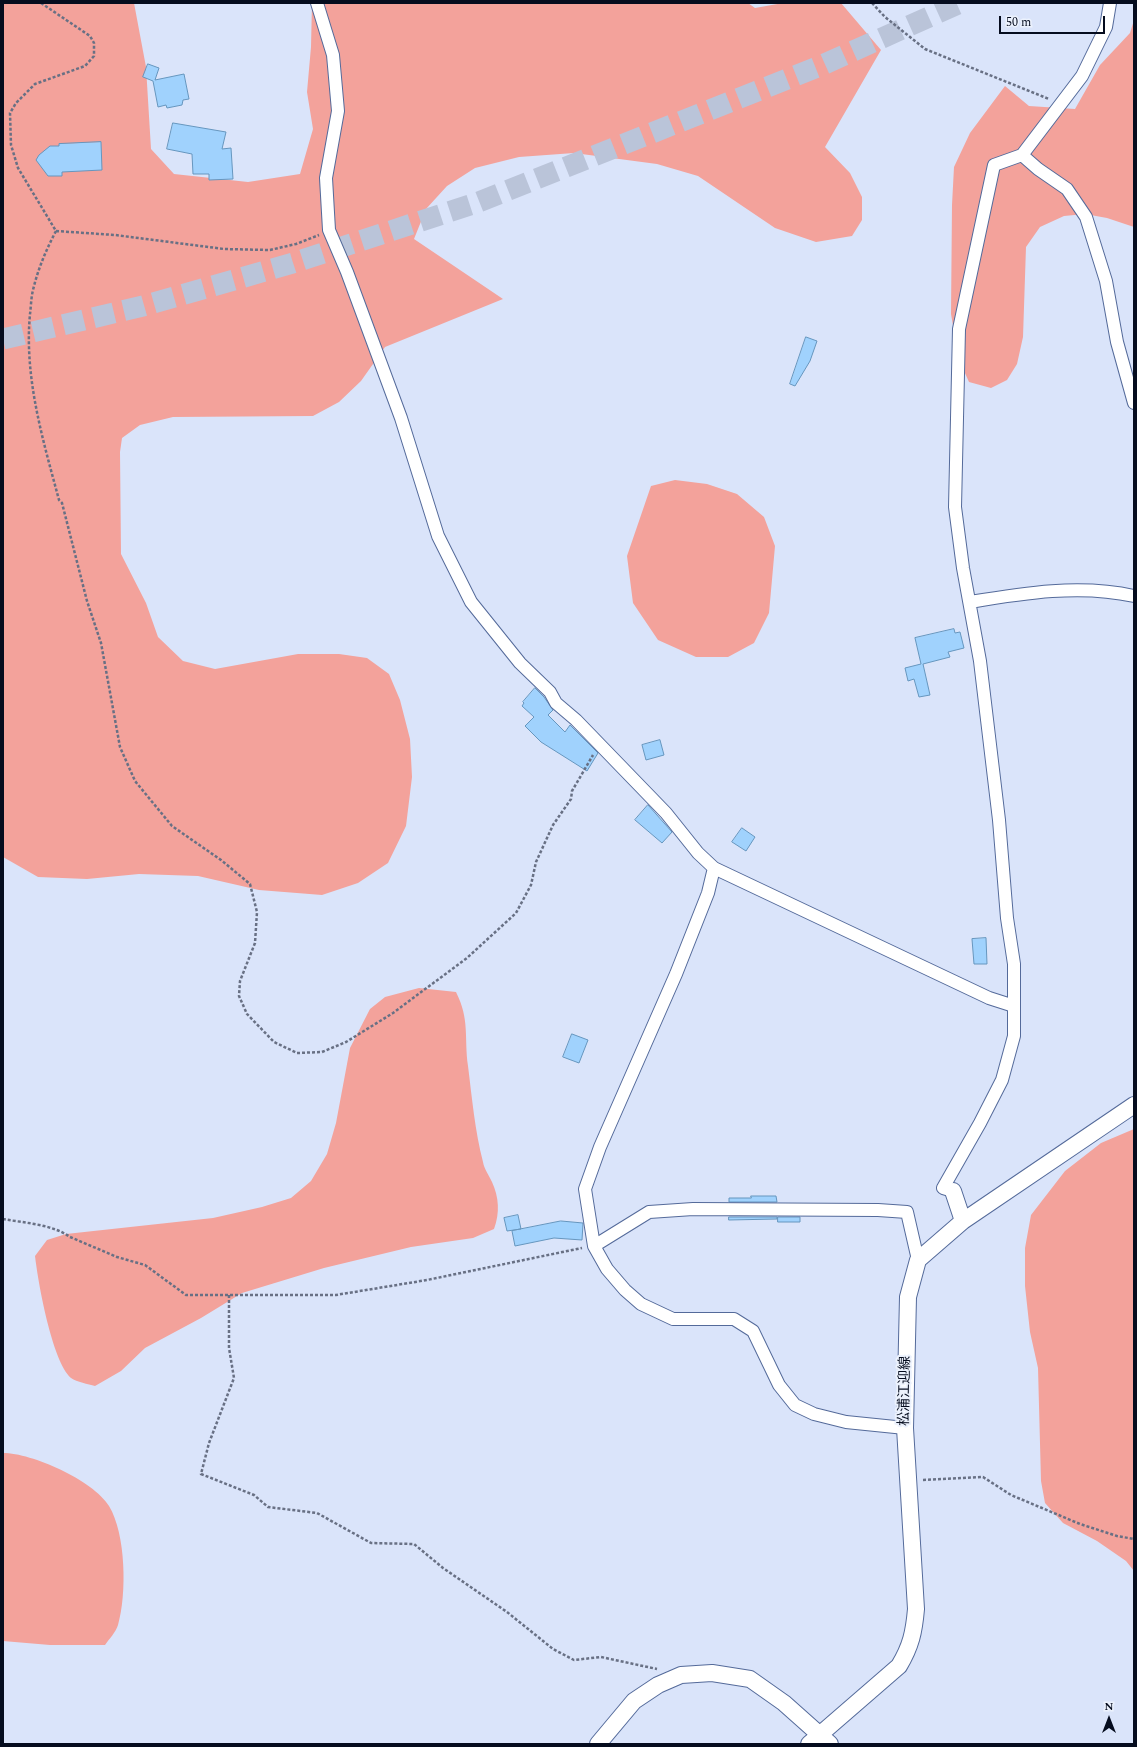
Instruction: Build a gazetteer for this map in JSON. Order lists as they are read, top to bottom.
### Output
{
  "streets": {
    "main road": ["松浦江迎線"]
  },
  "scale_bar": "50 m",
  "north": "top"
}
